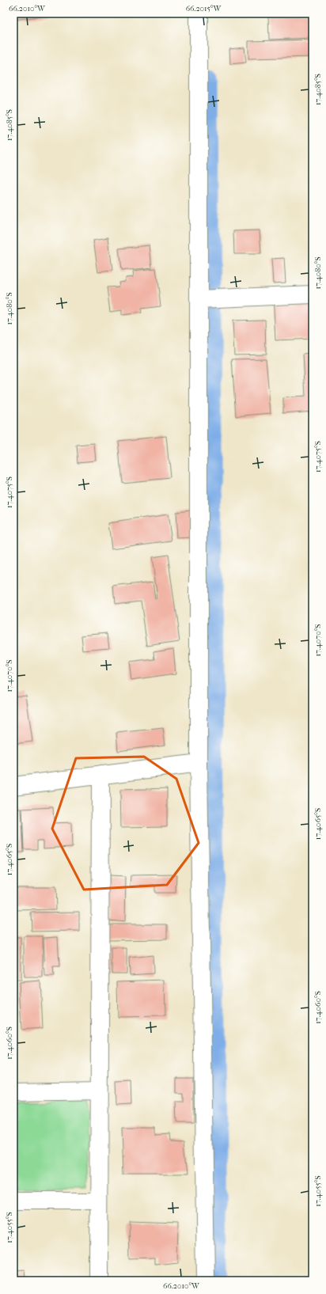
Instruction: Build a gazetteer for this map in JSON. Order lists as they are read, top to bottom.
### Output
{
  "coordinates": [
    "66.2010°W",
    "66.2015°W",
    "17.4085°S",
    "17.4080°S",
    "17.4075°S",
    "17.4070°S",
    "17.4065°S",
    "17.4060°S",
    "17.4055°S"
  ]
}
